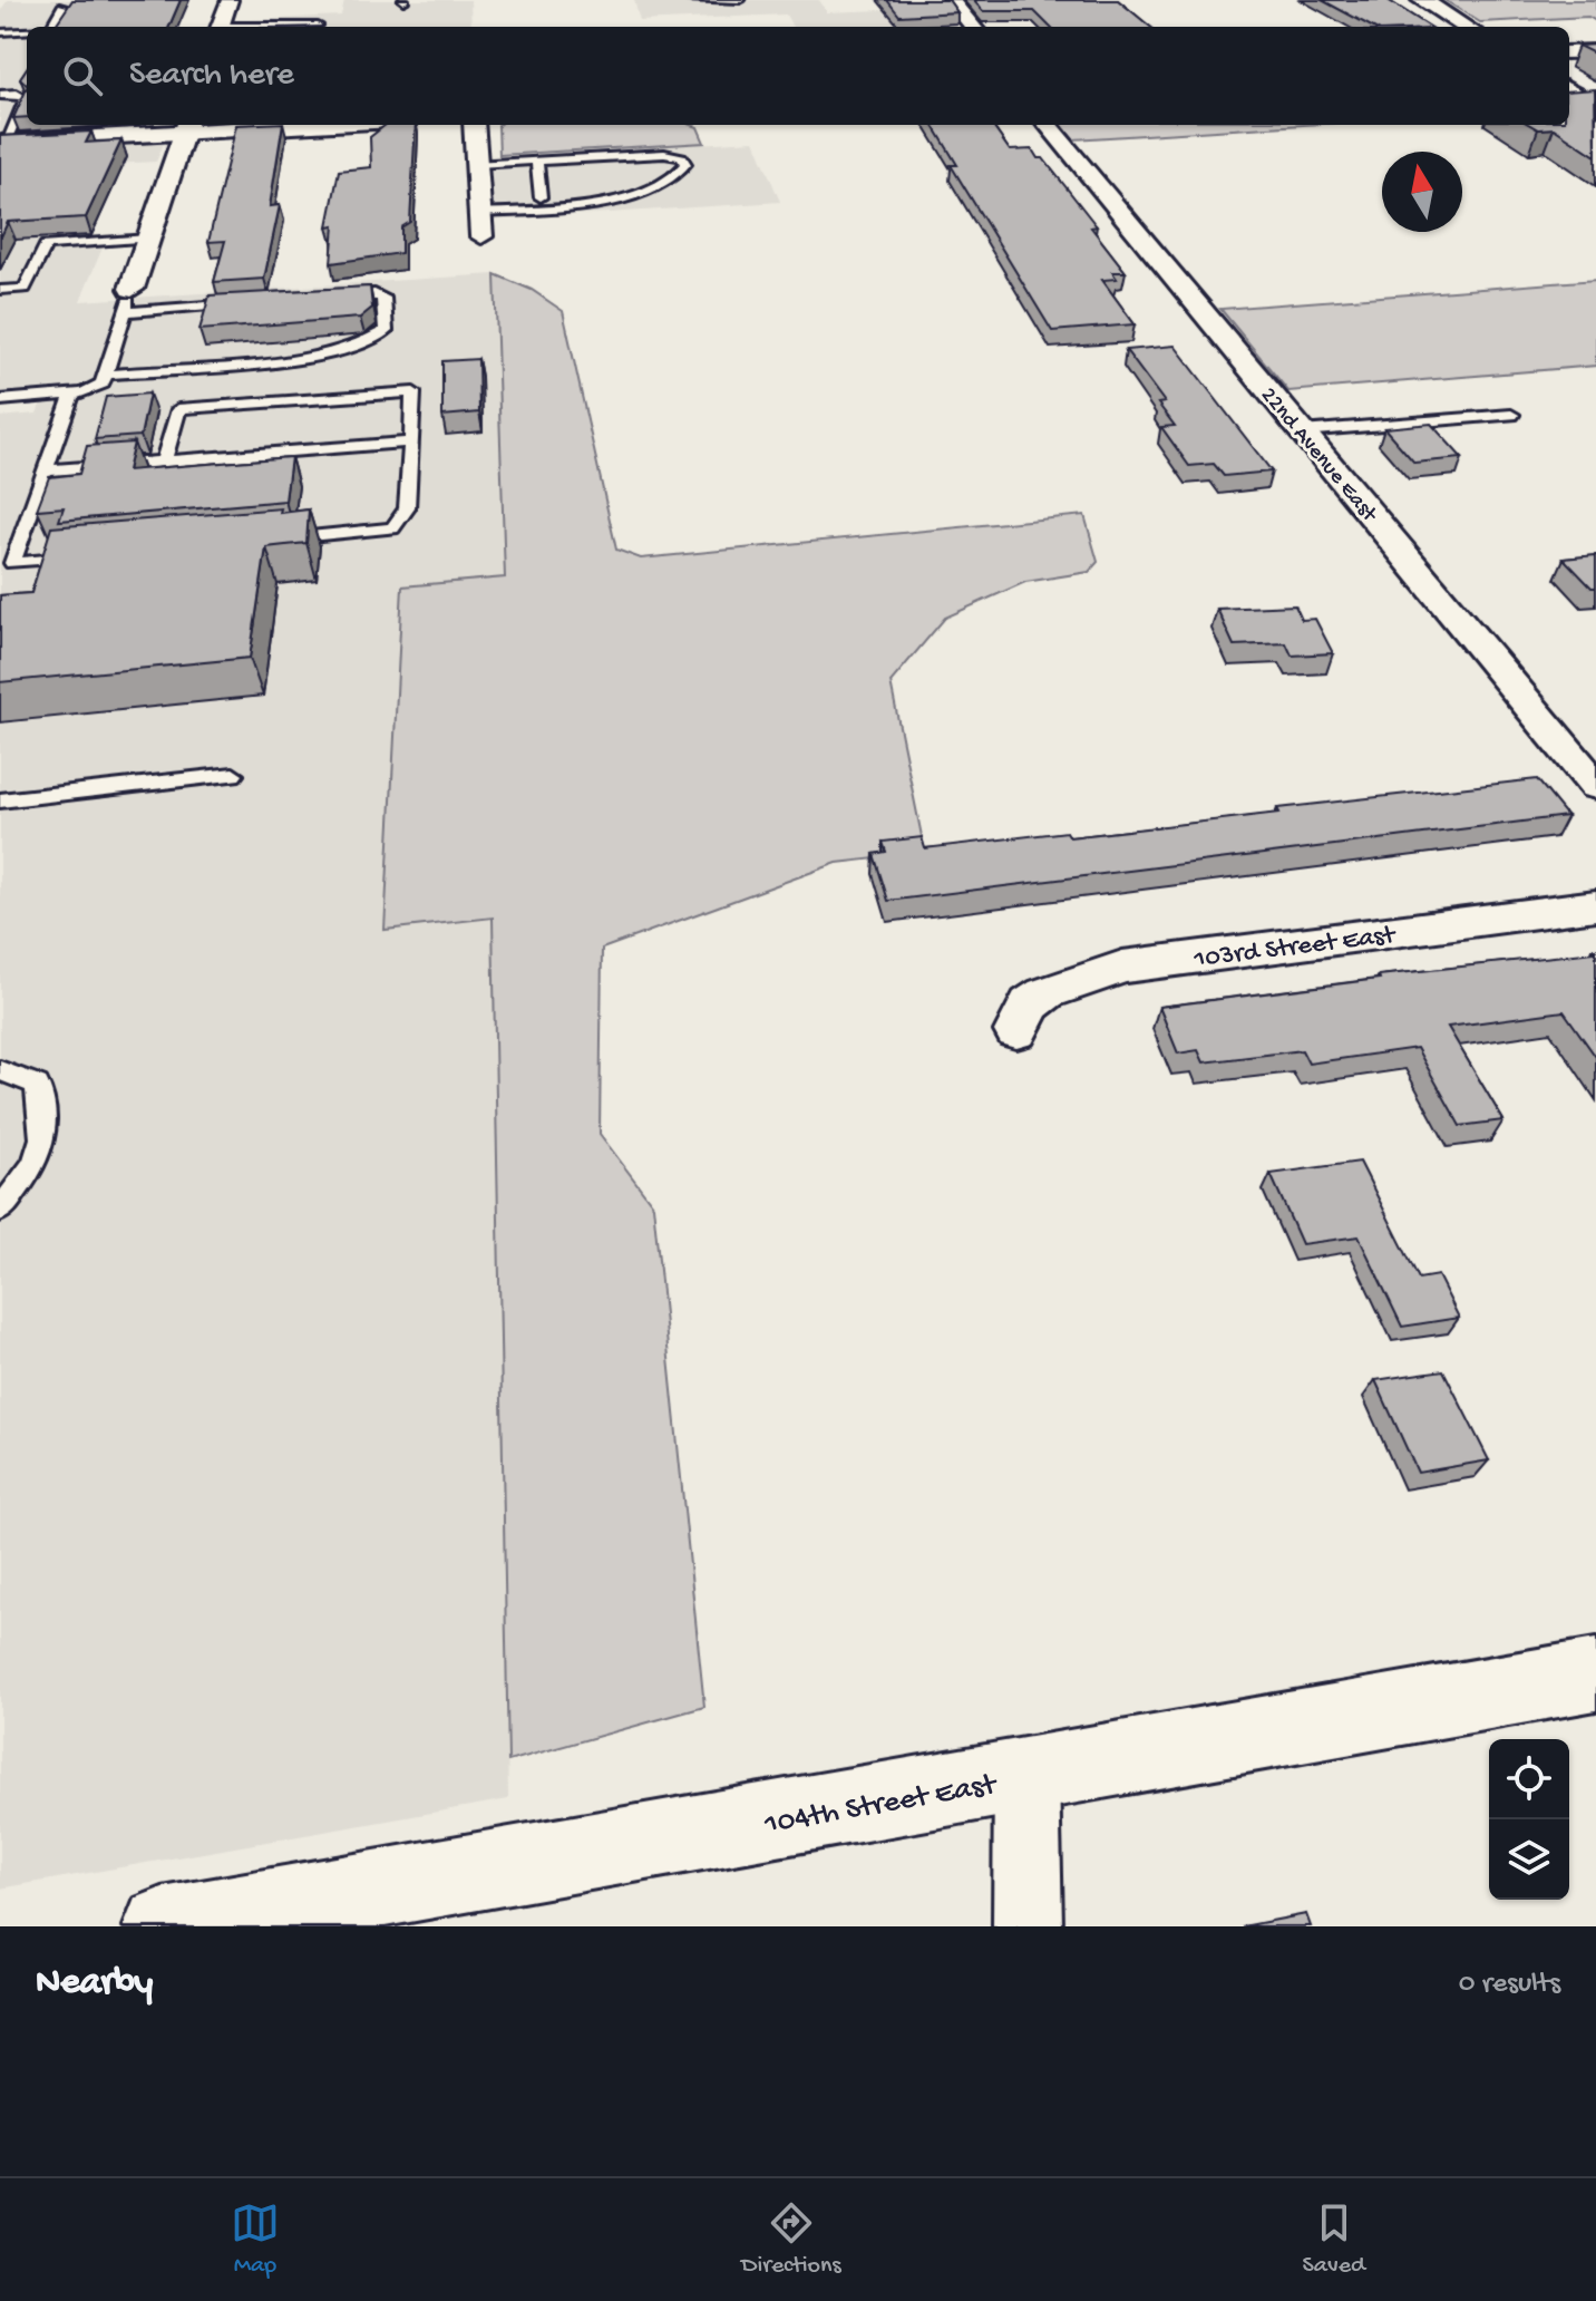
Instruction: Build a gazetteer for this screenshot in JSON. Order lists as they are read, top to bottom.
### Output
{
  "streets": {
    "street": ["22nd Avenue East", "103rd Street East", "104th Street East"]
  },
  "north": "top",
  "page": {
    "search": "Search here",
    "heading": ["Nearby", "0 results"],
    "nav": ["Map", "Directions", "Saved"]
  }
}
